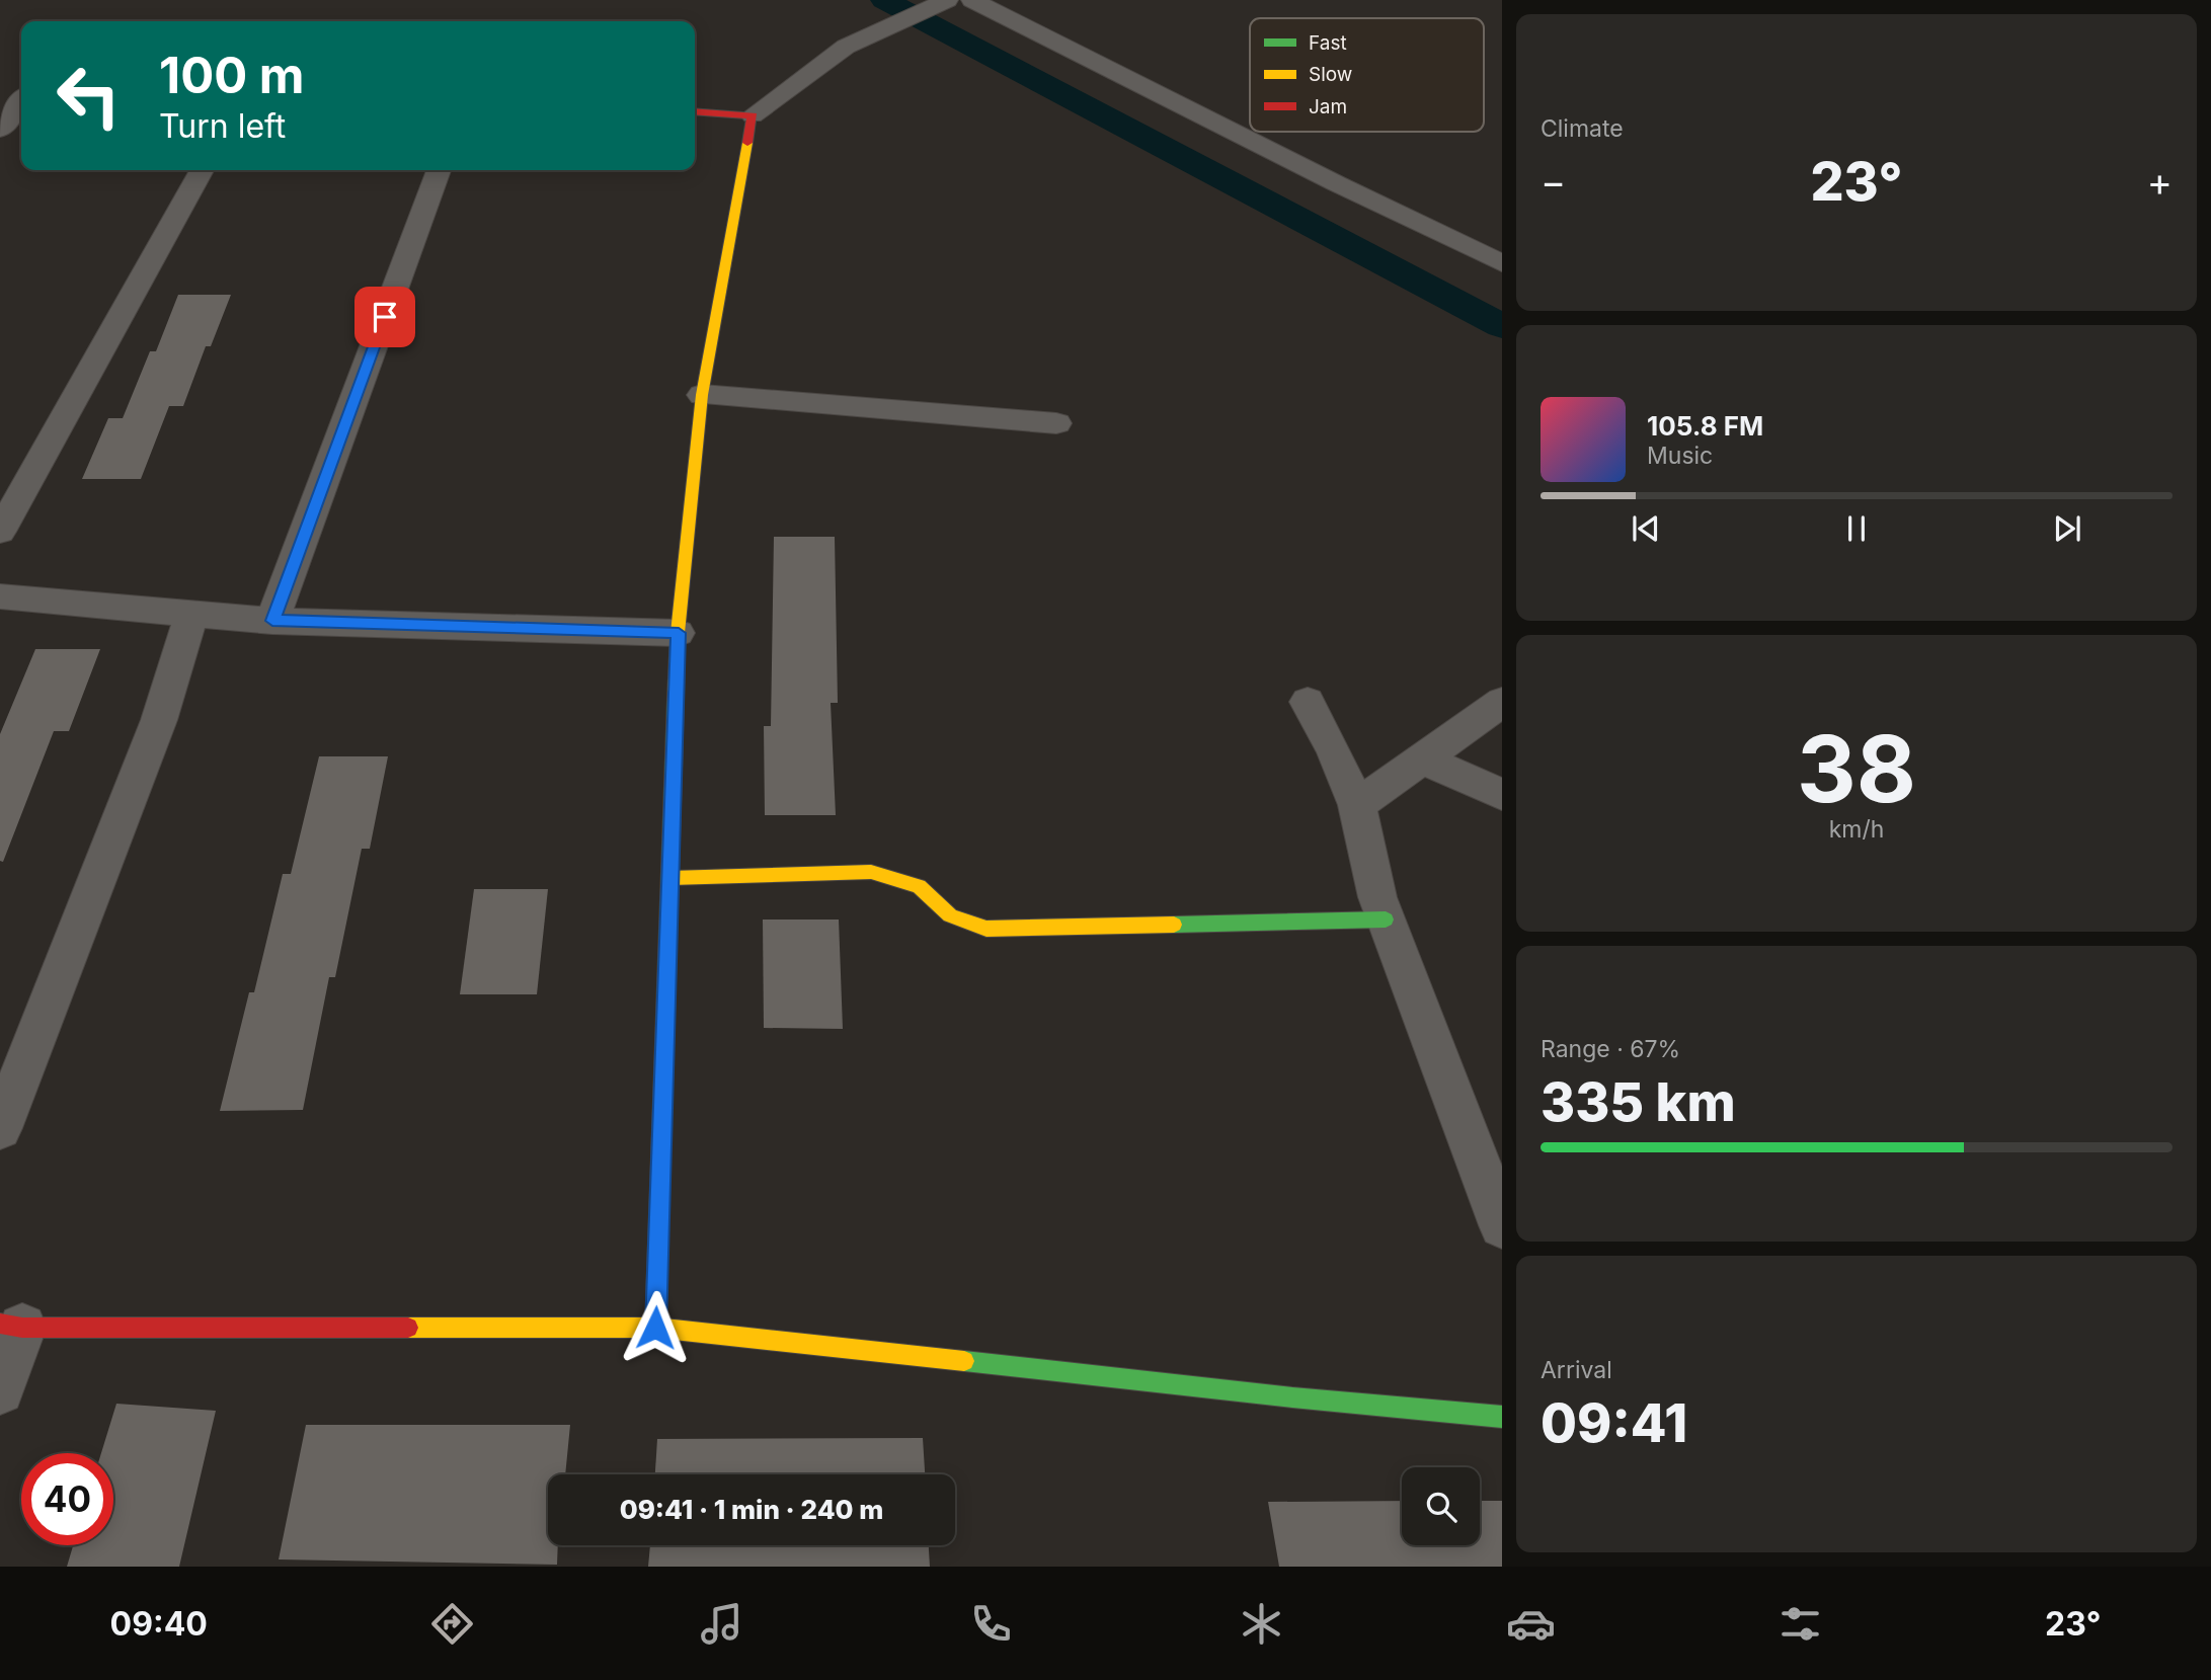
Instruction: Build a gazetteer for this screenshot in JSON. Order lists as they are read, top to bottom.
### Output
{
  "legend": ["Fast", "Slow", "Jam"],
  "page": {
    "tile": [
      "Climate",
      ["38", "km/h"],
      ["Range · 67%", "335 km"],
      ["Arrival", "09:41"]
    ],
    "turn": ["100 m", "Turn left"],
    "heat": ["−", "23°", "+"],
    "song": ["105.8 FM", "Music"],
    "limit": "40",
    "trip": "09:41 · 1 min · 240 m",
    "tabs": ["09:40", "23°"]
  }
}
